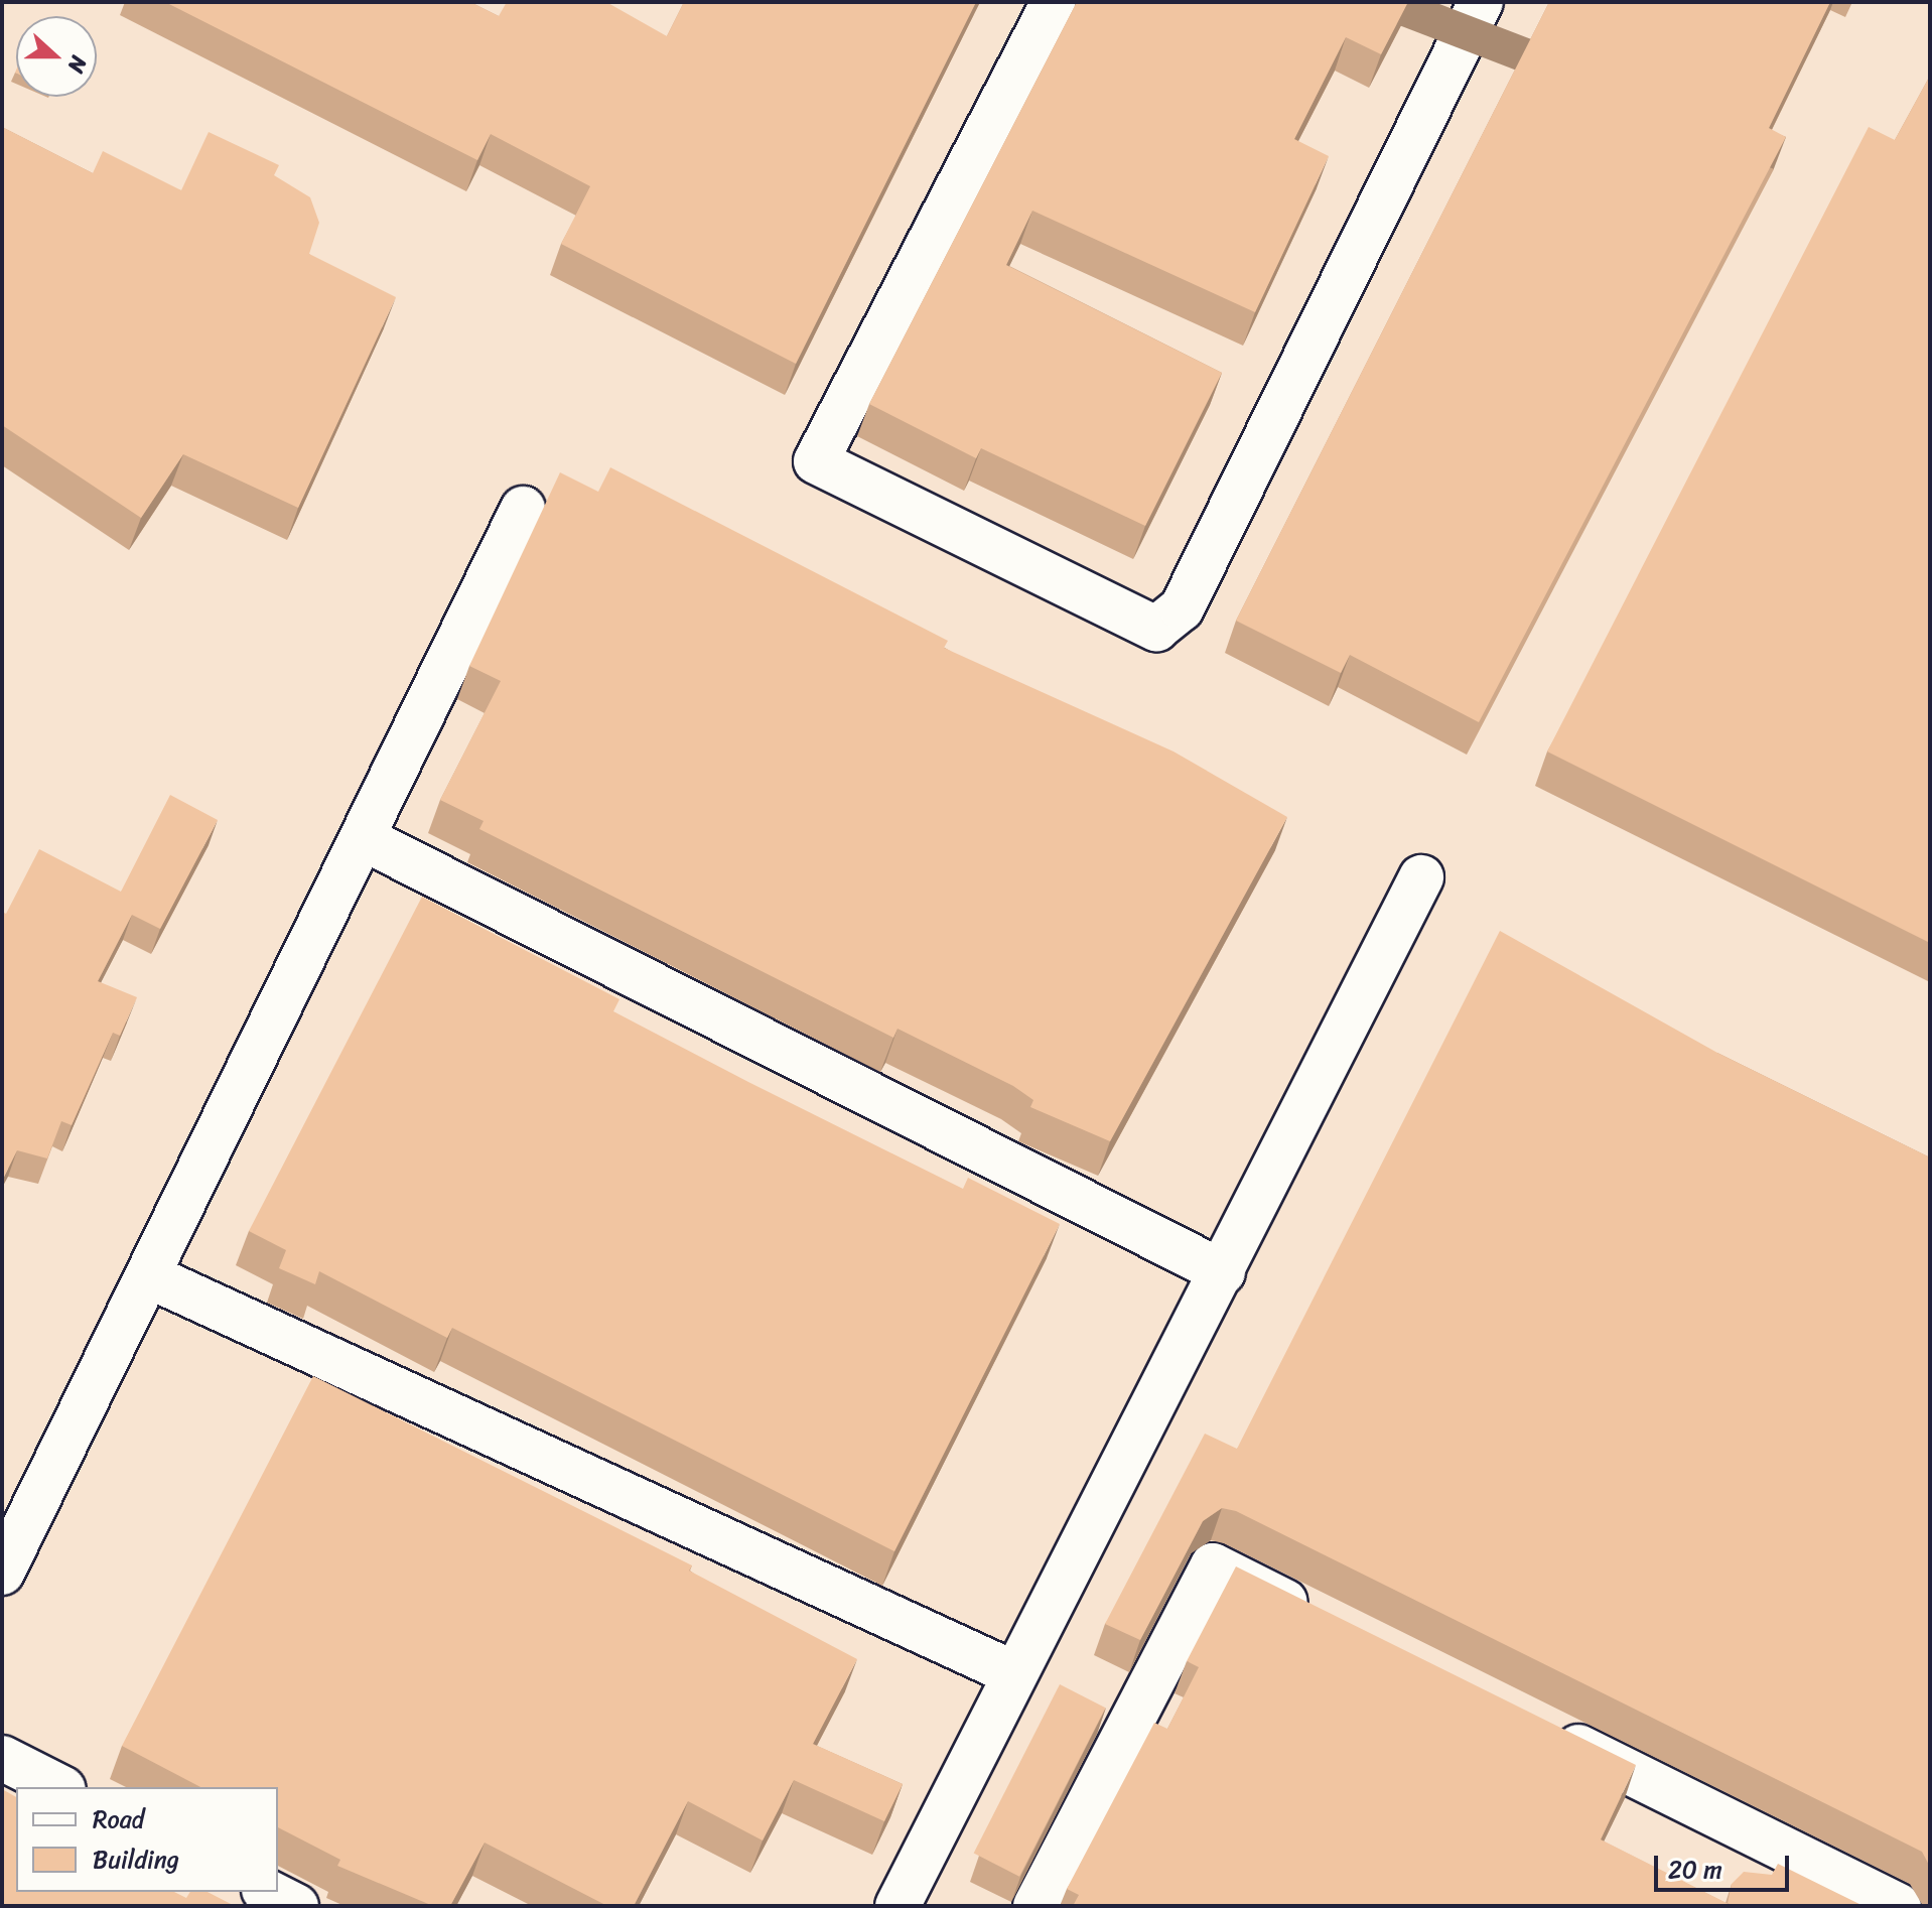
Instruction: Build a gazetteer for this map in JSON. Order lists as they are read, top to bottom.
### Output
{
  "legend": ["Road", "Building"],
  "scale_bar": "20 m",
  "north": "right"
}
